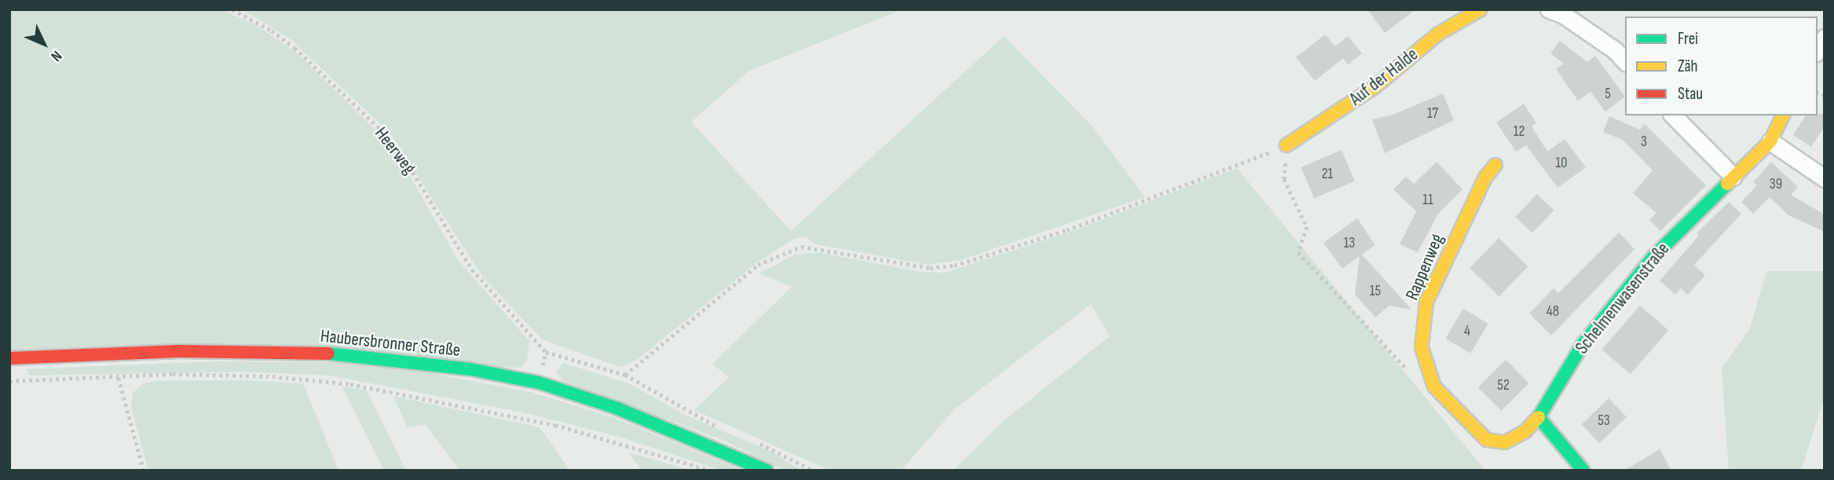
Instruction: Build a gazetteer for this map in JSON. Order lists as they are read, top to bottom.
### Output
{
  "streets": {
    "street": [
      "Auf der Halde",
      "Rappenweg",
      "Schelmenwasenstraße",
      "Haubersbronner Straße"
    ],
    "path": ["Heerweg"]
  },
  "crossings": [
    ["Rappenweg", "Schelmenwasenstraße"]
  ],
  "house_numbers": [
    "5",
    "17",
    "12",
    "3",
    "10",
    "21",
    "39",
    "11",
    "13",
    "15",
    "48",
    "4",
    "52",
    "53"
  ],
  "legend": ["Frei", "Zäh", "Stau"],
  "north": "bottom right"
}
